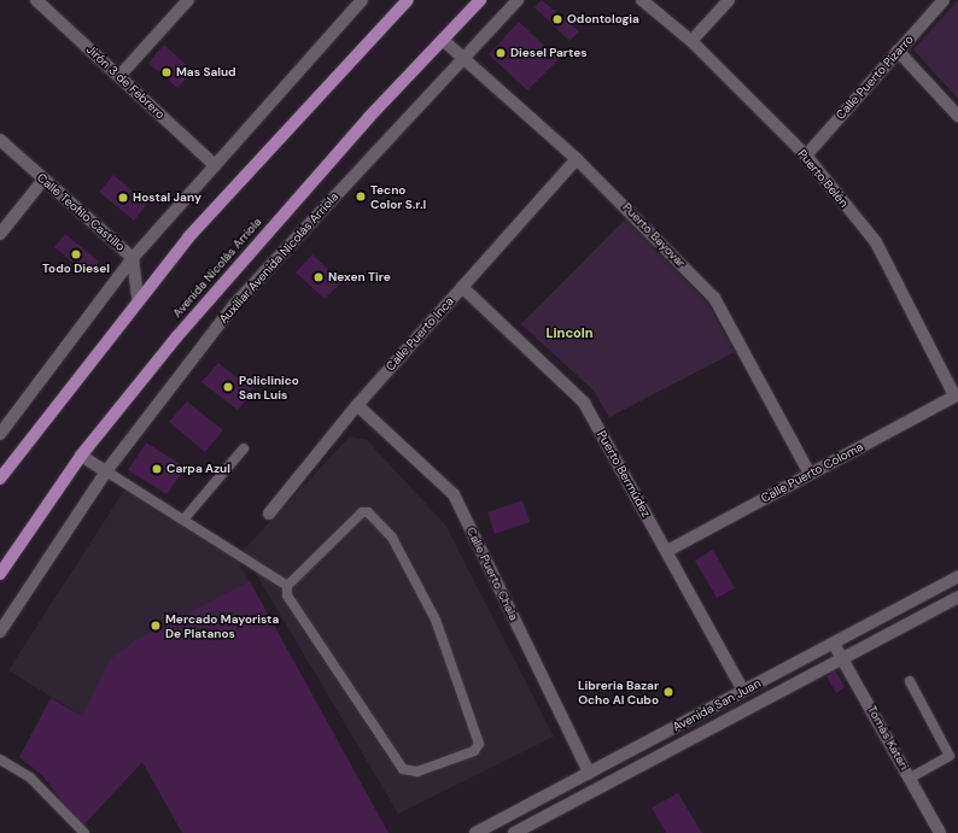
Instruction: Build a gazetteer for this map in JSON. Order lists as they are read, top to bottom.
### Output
{
  "streets": {
    "main road": ["Avenida Nicolás Arriola"],
    "street": [
      "Calle Puerto Pizarro",
      "Jirón 3 de Febrero",
      "Puerto Belén",
      "Calle Teofilo Castillo",
      "Puerto Bayovar",
      "Auxiliar Avenida Nicolás Arriola",
      "Calle Puerto Inca",
      "Calle Puerto Coloma",
      "Puerto Bermúdez",
      "Calle Puerto Chala",
      "Avenida San Juan",
      "Tomás Katari"
    ]
  },
  "crossings": [
    ["Calle Puerto Pizarro", "Puerto Belén"],
    ["Puerto Belén", "Calle Puerto Coloma"],
    ["Puerto Bayovar", "Auxiliar Avenida Nicolás Arriola"],
    ["Puerto Bayovar", "Avenida Nicolás Arriola"],
    ["Puerto Bayovar", "Calle Puerto Inca"],
    ["Puerto Bayovar", "Calle Puerto Coloma"],
    ["Calle Puerto Inca", "Puerto Bermúdez"],
    ["Calle Puerto Inca", "Calle Puerto Chala"],
    ["Calle Puerto Coloma", "Puerto Bermúdez"],
    ["Puerto Bermúdez", "Avenida San Juan"],
    ["Calle Puerto Chala", "Avenida San Juan"],
    ["Avenida San Juan", "Tomás Katari"]
  ],
  "districts": ["Lincoln"],
  "places": [
    "Odontologia",
    "Diesel Partes",
    "Mas Salud",
    "Tecno Color S.r.l",
    "Hostal Jany",
    "Todo Diesel",
    "Nexen Tire",
    "Policlinico San Luis",
    "Carpa Azul",
    "Mercado Mayorista De Platanos",
    "Libreria Bazar Ocho Al Cubo"
  ]
}
